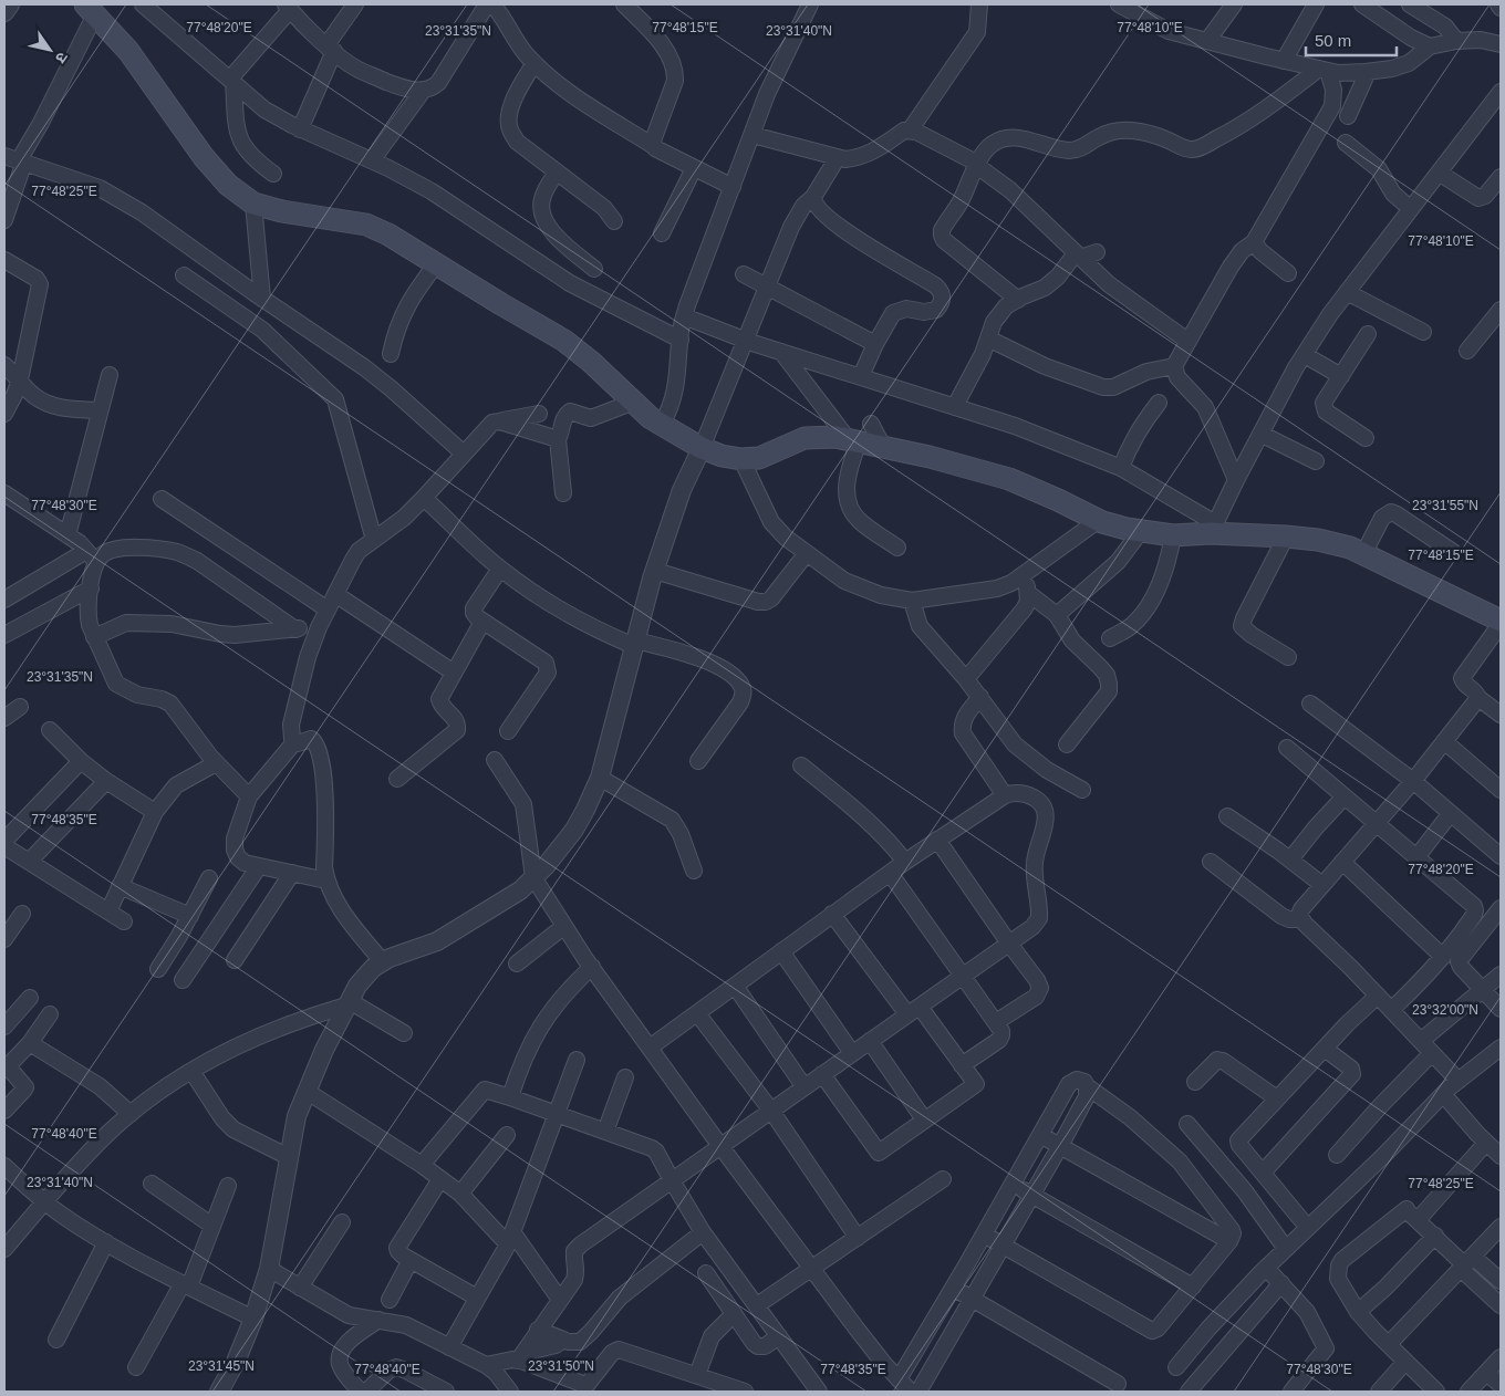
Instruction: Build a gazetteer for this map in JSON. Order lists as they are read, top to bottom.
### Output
{
  "scale_bar": "50 m",
  "north": "bottom right",
  "coordinates": [
    "77°48'20\"E",
    "77°48'15\"E",
    "77°48'10\"E",
    "23°31'35\"N",
    "23°31'40\"N",
    "77°48'25\"E",
    "77°48'30\"E",
    "23°31'55\"N",
    "77°48'35\"E",
    "23°32'00\"N",
    "77°48'40\"E",
    "23°31'45\"N",
    "23°31'50\"N"
  ]
}
